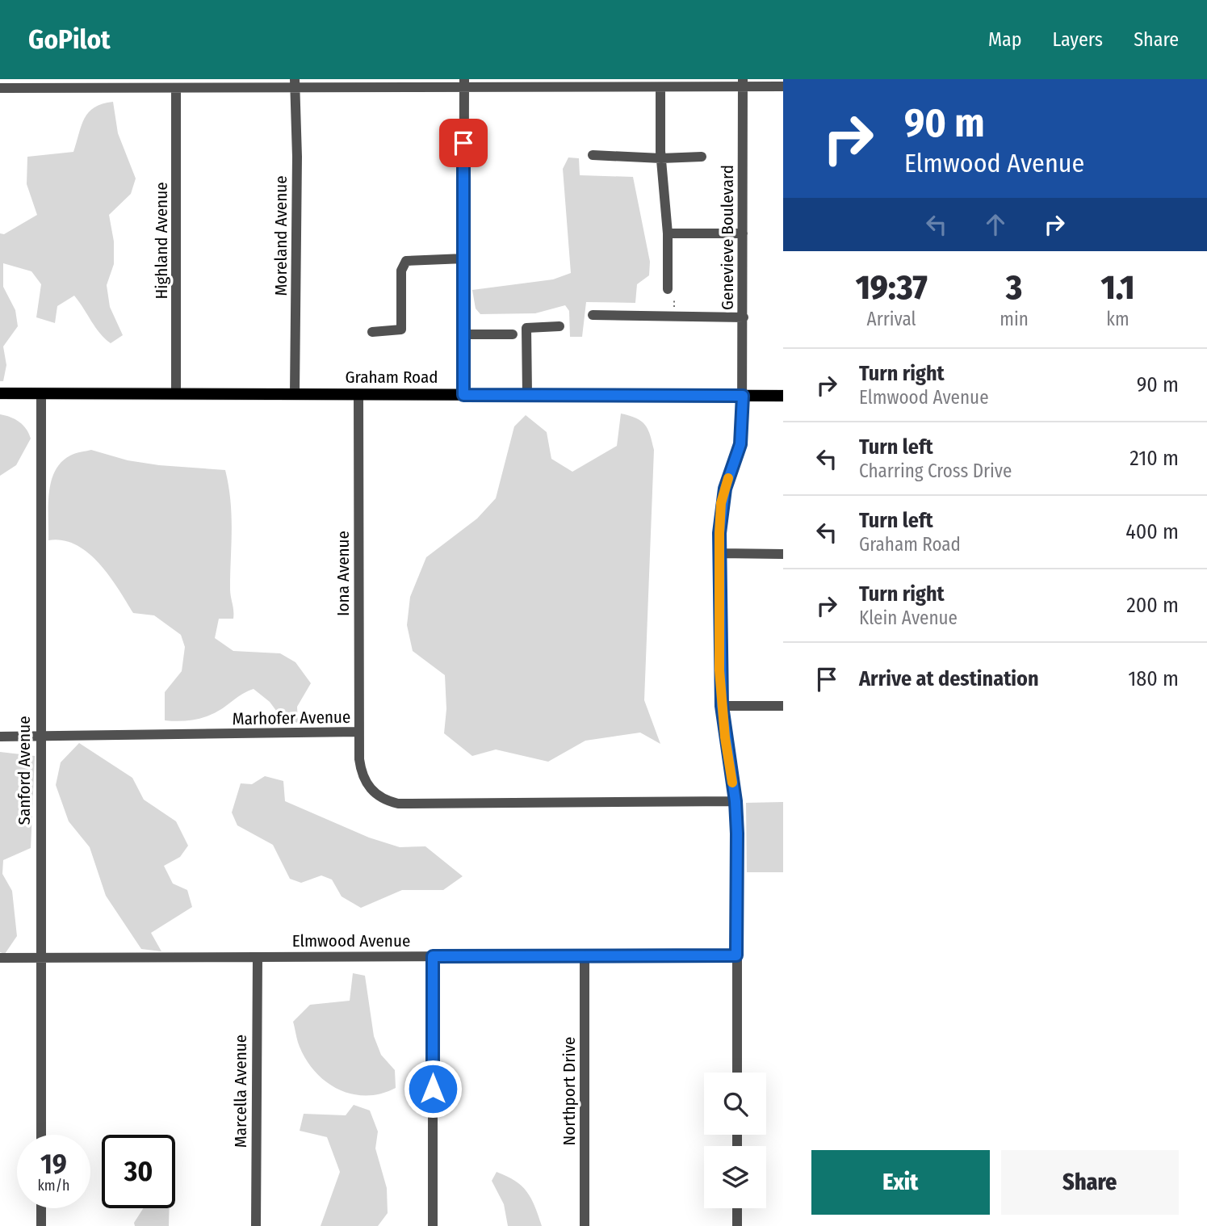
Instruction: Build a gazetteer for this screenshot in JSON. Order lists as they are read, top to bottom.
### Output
{
  "streets": {
    "main road": ["Graham Road"],
    "street": [
      "Moreland Avenue",
      "Genevieve Boulevard",
      "Highland Avenue",
      "Iona Avenue",
      "Marhofer Avenue",
      "Sanford Avenue",
      "Elmwood Avenue",
      "Marcella Avenue",
      "Northport Drive"
    ]
  },
  "crossings": [
    ["Moreland Avenue", "Graham Road"],
    ["Genevieve Boulevard", "Graham Road"],
    ["Genevieve Boulevard", "Marhofer Avenue"],
    ["Genevieve Boulevard", "Elmwood Avenue"],
    ["Highland Avenue", "Graham Road"],
    ["Graham Road", "Iona Avenue"],
    ["Graham Road", "Sanford Avenue"],
    ["Iona Avenue", "Marhofer Avenue"],
    ["Marhofer Avenue", "Sanford Avenue"],
    ["Sanford Avenue", "Elmwood Avenue"],
    ["Elmwood Avenue", "Marcella Avenue"],
    ["Elmwood Avenue", "Northport Drive"]
  ],
  "page": {
    "header": "GoPilot",
    "nav": ["Map", "Layers", "Share"],
    "turn": ["90 m", "Elmwood Avenue"],
    "eta": [
      "19:37",
      "Arrival",
      "3",
      "min",
      "1.1",
      "km"
    ],
    "list": [
      {
        "name": "Turn right",
        "note": "Elmwood Avenue",
        "value": "90 m"
      },
      {
        "name": "Turn left",
        "note": "Charring Cross Drive",
        "value": "210 m"
      },
      {
        "name": "Turn left",
        "note": "Graham Road",
        "value": "400 m"
      },
      {
        "name": "Turn right",
        "note": "Klein Avenue",
        "value": "200 m"
      },
      {
        "name": "Arrive at destination",
        "value": "180 m"
      }
    ],
    "speed": "19 km/h",
    "limit": "30",
    "buttons": ["Exit", "Share"]
  }
}
